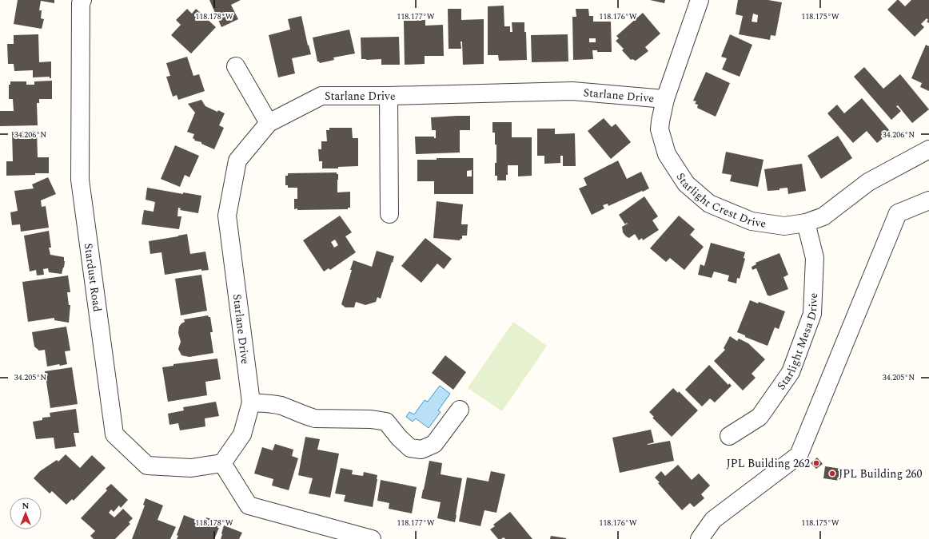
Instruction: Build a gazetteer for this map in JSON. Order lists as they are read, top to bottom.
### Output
{
  "streets": {
    "street": [
      "Starlane Drive",
      "Starlight Crest Drive",
      "Stardust Road",
      "Starlight Mesa Drive"
    ]
  },
  "crossings": [
    ["Starlane Drive", "Starlight Crest Drive"],
    ["Starlane Drive", "Stardust Road"],
    ["Starlight Crest Drive", "Starlight Mesa Drive"]
  ],
  "places": ["JPL Building 262", "JPL Building 260"],
  "north": "top",
  "coordinates": [
    "118.178°W",
    "118.177°W",
    "118.176°W",
    "118.175°W",
    "34.206°N",
    "34.205°N"
  ]
}
